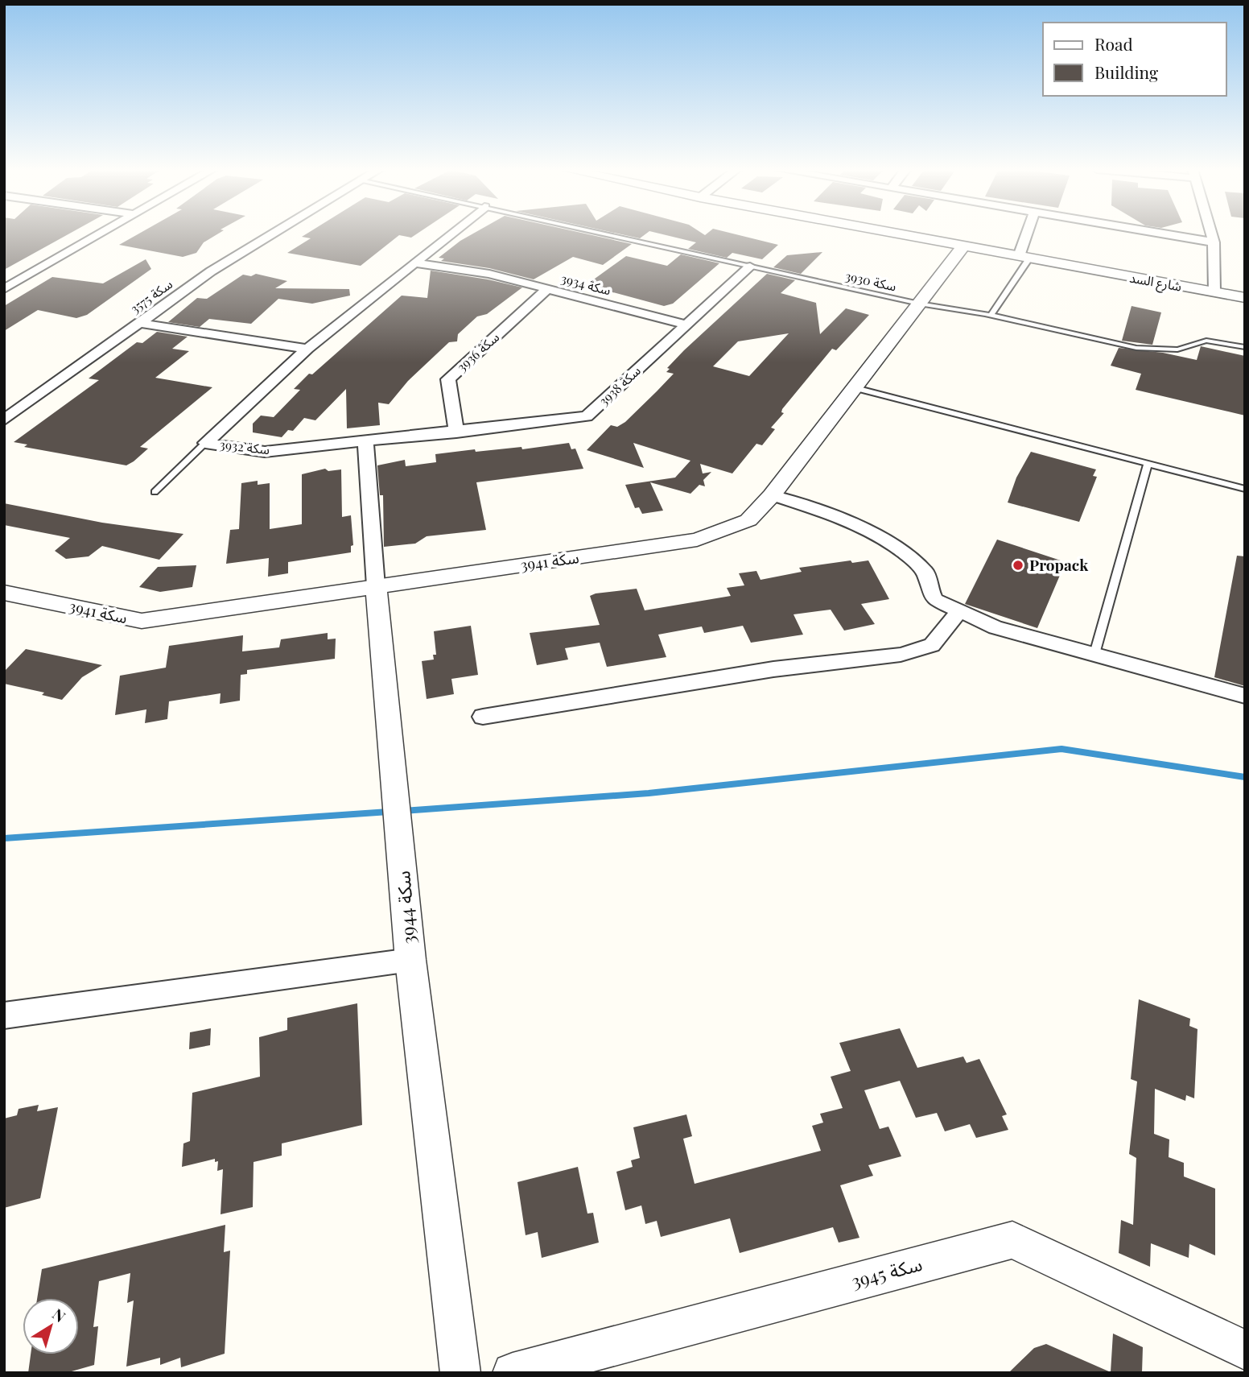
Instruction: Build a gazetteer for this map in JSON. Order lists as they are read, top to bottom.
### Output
{
  "streets": {
    "street": [
      "شارع السد",
      "سكة 3934",
      "سكة 3575",
      "سكة 3936",
      "سكة 3938",
      "سكة 3932",
      "سكة 3941",
      "سكة 3944",
      "سكة 3945"
    ],
    "lane": ["سكة 3930"]
  },
  "crossings": [
    ["سكة 3930", "سكة 3938"],
    ["سكة 3930", "سكة 3941"],
    ["شارع السد", "سكة 3941"],
    ["سكة 3934", "سكة 3936"],
    ["سكة 3934", "سكة 3938"],
    ["سكة 3934", "سكة 3932"],
    ["سكة 3936", "سكة 3938"],
    ["سكة 3936", "سكة 3932"],
    ["سكة 3938", "سكة 3932"],
    ["سكة 3932", "سكة 3944"],
    ["سكة 3941", "سكة 3944"]
  ],
  "places": ["Propack"],
  "legend": ["Road", "Building"],
  "north": "top right"
}
